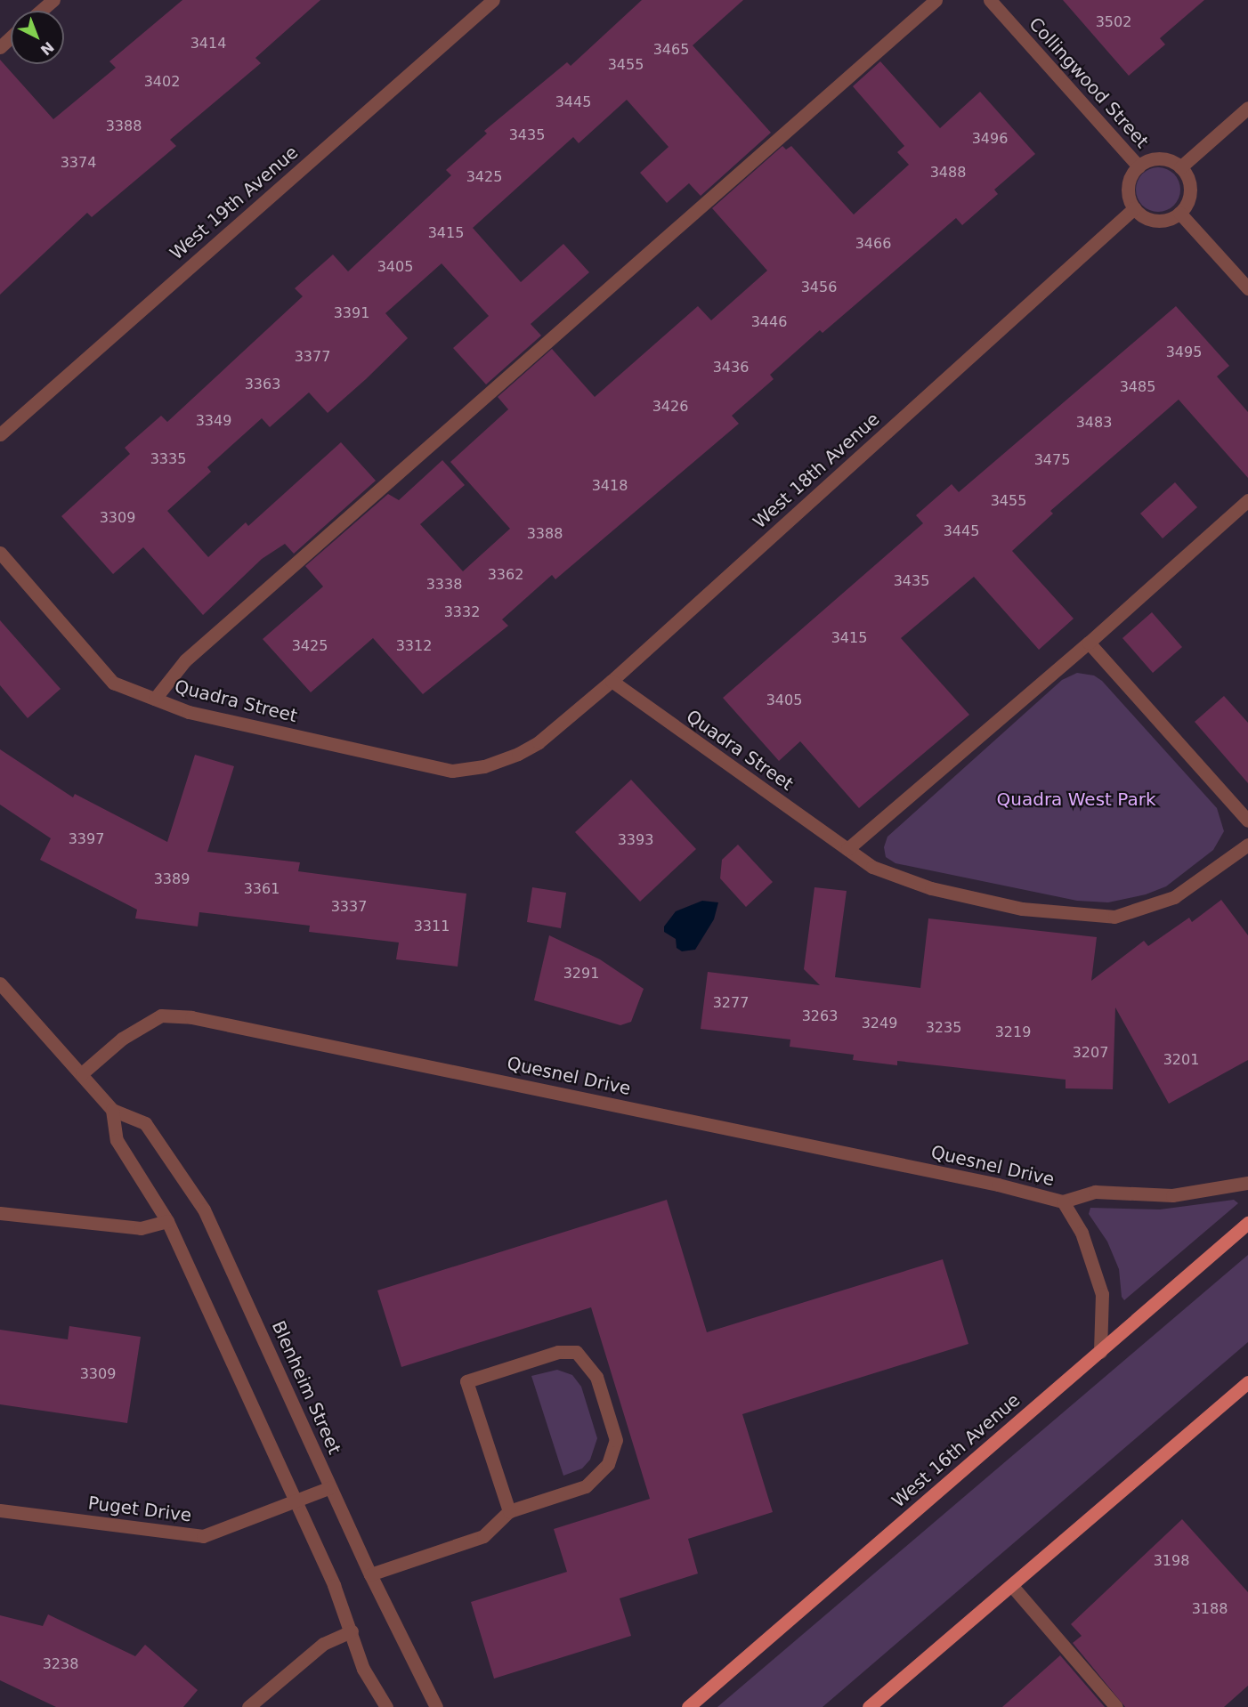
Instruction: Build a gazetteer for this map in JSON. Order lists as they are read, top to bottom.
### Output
{
  "streets": {
    "main road": ["West 16th Avenue"],
    "street": [
      "Collingwood Street",
      "West 19th Avenue",
      "West 18th Avenue",
      "Quadra Street",
      "Quesnel Drive",
      "Blenheim Street",
      "Puget Drive"
    ]
  },
  "crossings": [
    ["Collingwood Street", "West 18th Avenue"],
    ["West 18th Avenue", "Quadra Street"],
    ["Quesnel Drive", "Blenheim Street"],
    ["Quesnel Drive", "West 16th Avenue"],
    ["Blenheim Street", "Puget Drive"]
  ],
  "parks": ["Quadra West Park"],
  "house_numbers": [
    "3502",
    "3414",
    "3465",
    "3455",
    "3402",
    "3445",
    "3388",
    "3435",
    "3496",
    "3374",
    "3488",
    "3425",
    "3415",
    "3466",
    "3405",
    "3456",
    "3391",
    "3446",
    "3495",
    "3377",
    "3436",
    "3363",
    "3485",
    "3426",
    "3349",
    "3483",
    "3335",
    "3475",
    "3418",
    "3455",
    "3309",
    "3445",
    "3388",
    "3362",
    "3435",
    "3338",
    "3332",
    "3415",
    "3425",
    "3312",
    "3405",
    "3397",
    "3393",
    "3389",
    "3361",
    "3337",
    "3311",
    "3291",
    "3277",
    "3263",
    "3249",
    "3235",
    "3219",
    "3207",
    "3201",
    "3309",
    "3198",
    "3188",
    "3238"
  ],
  "north": "bottom right"
}
